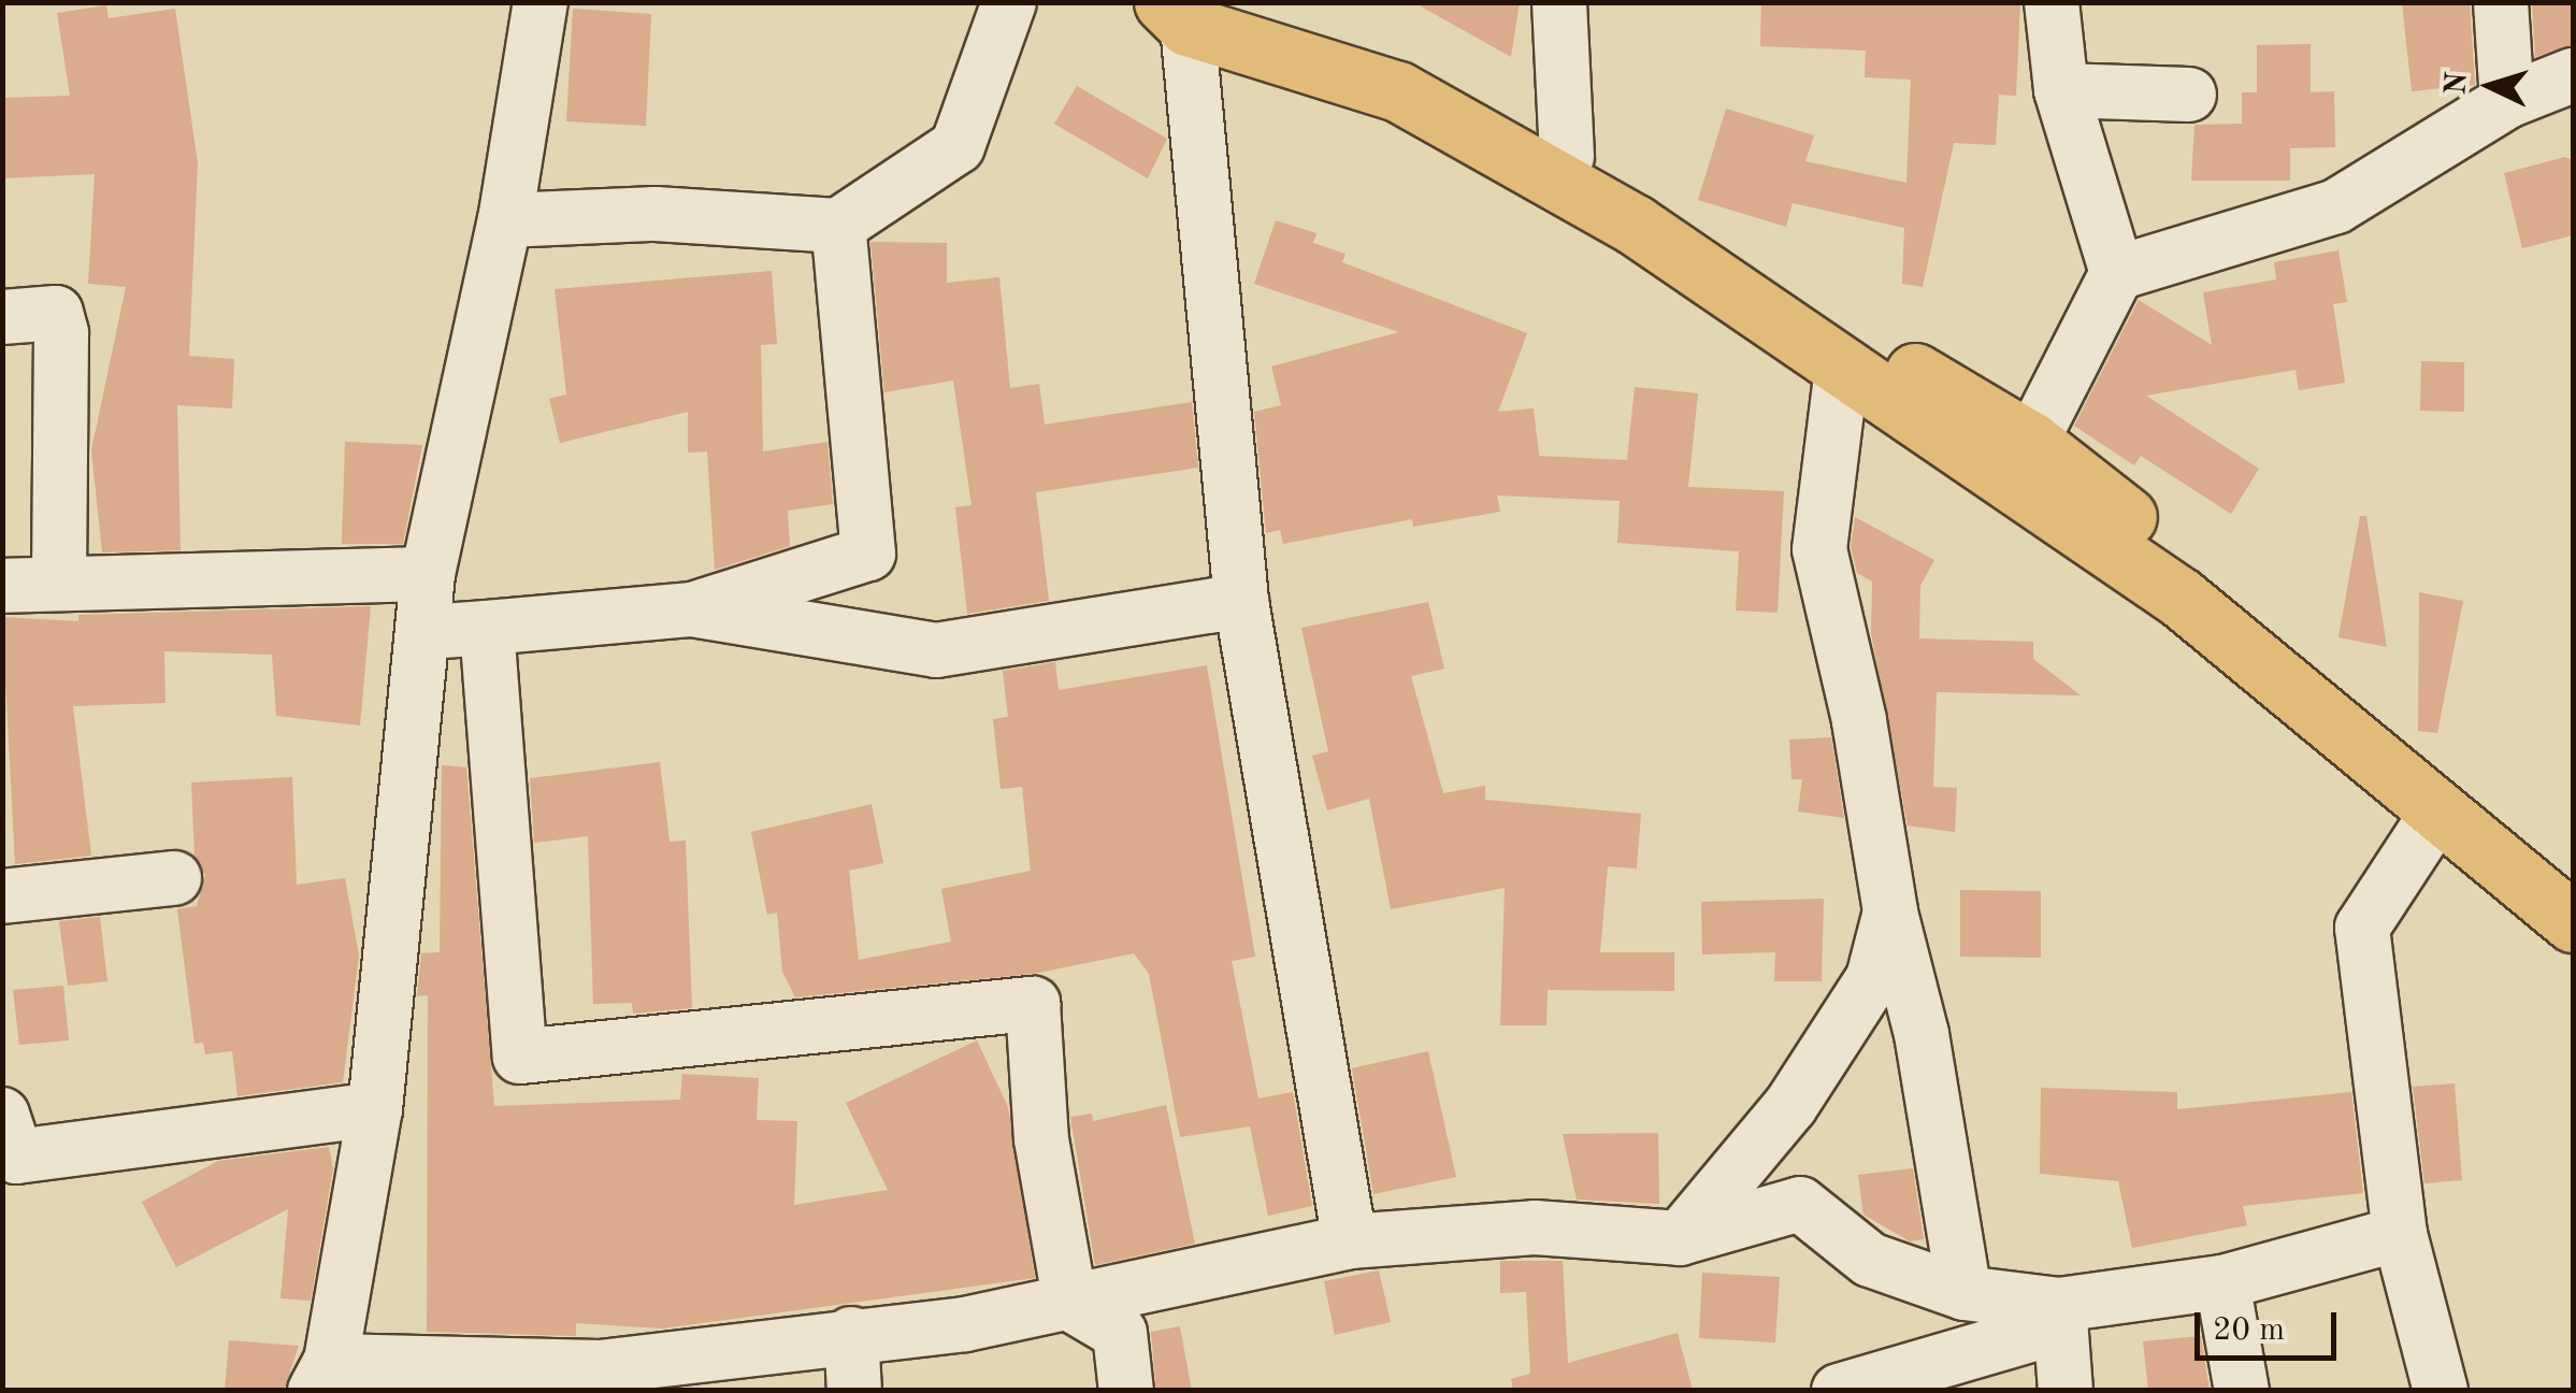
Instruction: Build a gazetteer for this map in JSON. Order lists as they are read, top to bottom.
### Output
{
  "scale_bar": "20 m",
  "north": "left"
}
